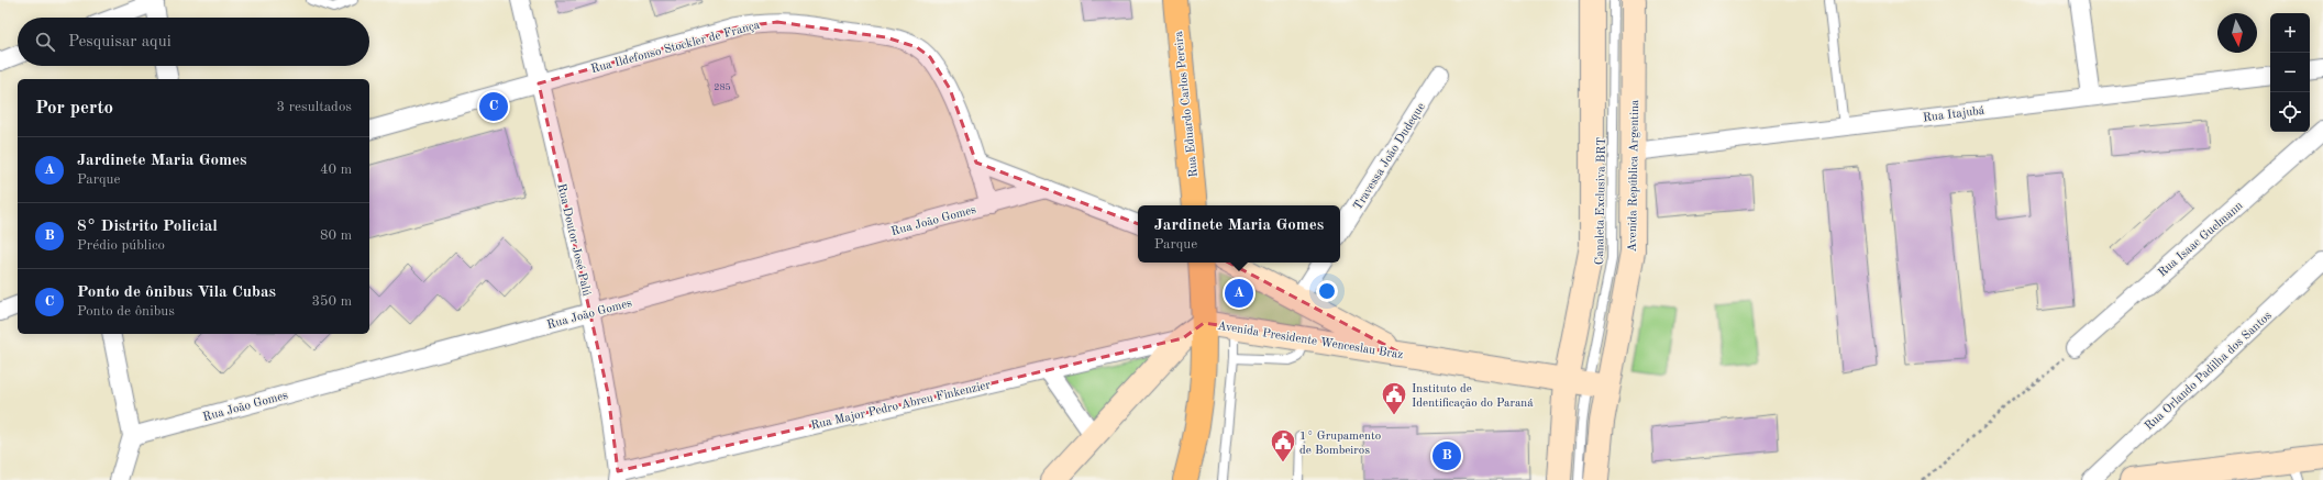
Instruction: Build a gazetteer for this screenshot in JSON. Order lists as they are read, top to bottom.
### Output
{
  "streets": {
    "main road": ["Rua Eduardo Carlos Pereira"],
    "street": [
      "Rua Ildefonso Stockler de França",
      "Rua Itajubá",
      "Travessa João Dudeque",
      "Avenida República Argentina",
      "Rua João Gomes",
      "Rua Isaac Guelmann",
      "Rua Doutor José Palú",
      "Avenida Presidente Wenceslau Braz",
      "Rua Orlando Padilha dos Santos",
      "Rua Major Pedro Abreu Finkenzier"
    ],
    "lane": ["Canaleta Exclusiva BRT"]
  },
  "crossings": [
    ["Rua Ildefonso Stockler de França", "Rua João Gomes"],
    ["Rua Ildefonso Stockler de França", "Rua Doutor José Palú"],
    ["Rua Itajubá", "Avenida República Argentina"],
    ["Avenida República Argentina", "Canaleta Exclusiva BRT"],
    ["Avenida República Argentina", "Avenida Presidente Wenceslau Braz"],
    ["Canaleta Exclusiva BRT", "Avenida Presidente Wenceslau Braz"],
    ["Rua João Gomes", "Rua Doutor José Palú"],
    ["Rua Doutor José Palú", "Rua Major Pedro Abreu Finkenzier"],
    ["Avenida Presidente Wenceslau Braz", "Rua Major Pedro Abreu Finkenzier"]
  ],
  "places": {
    "public building": ["Instituto de Identificação do Paraná", "1° Grupamento de Bombeiros"]
  },
  "house_numbers": ["285"],
  "north": "bottom",
  "page": {
    "map_buttons": ["+", "−"],
    "search": "Pesquisar aqui",
    "heading": ["Por perto", "3 resultados"],
    "pins": ["C", "A", "B"],
    "list": [
      {
        "mark": "A",
        "name": "Jardinete Maria Gomes",
        "note": "Parque",
        "value": "40 m"
      },
      {
        "mark": "B",
        "name": "8° Distrito Policial",
        "note": "Prédio público",
        "value": "80 m"
      },
      {
        "mark": "C",
        "name": "Ponto de ônibus Vila Cubas",
        "note": "Ponto de ônibus",
        "value": "350 m"
      }
    ],
    "popup": ["Jardinete Maria Gomes", "Parque"]
  }
}
